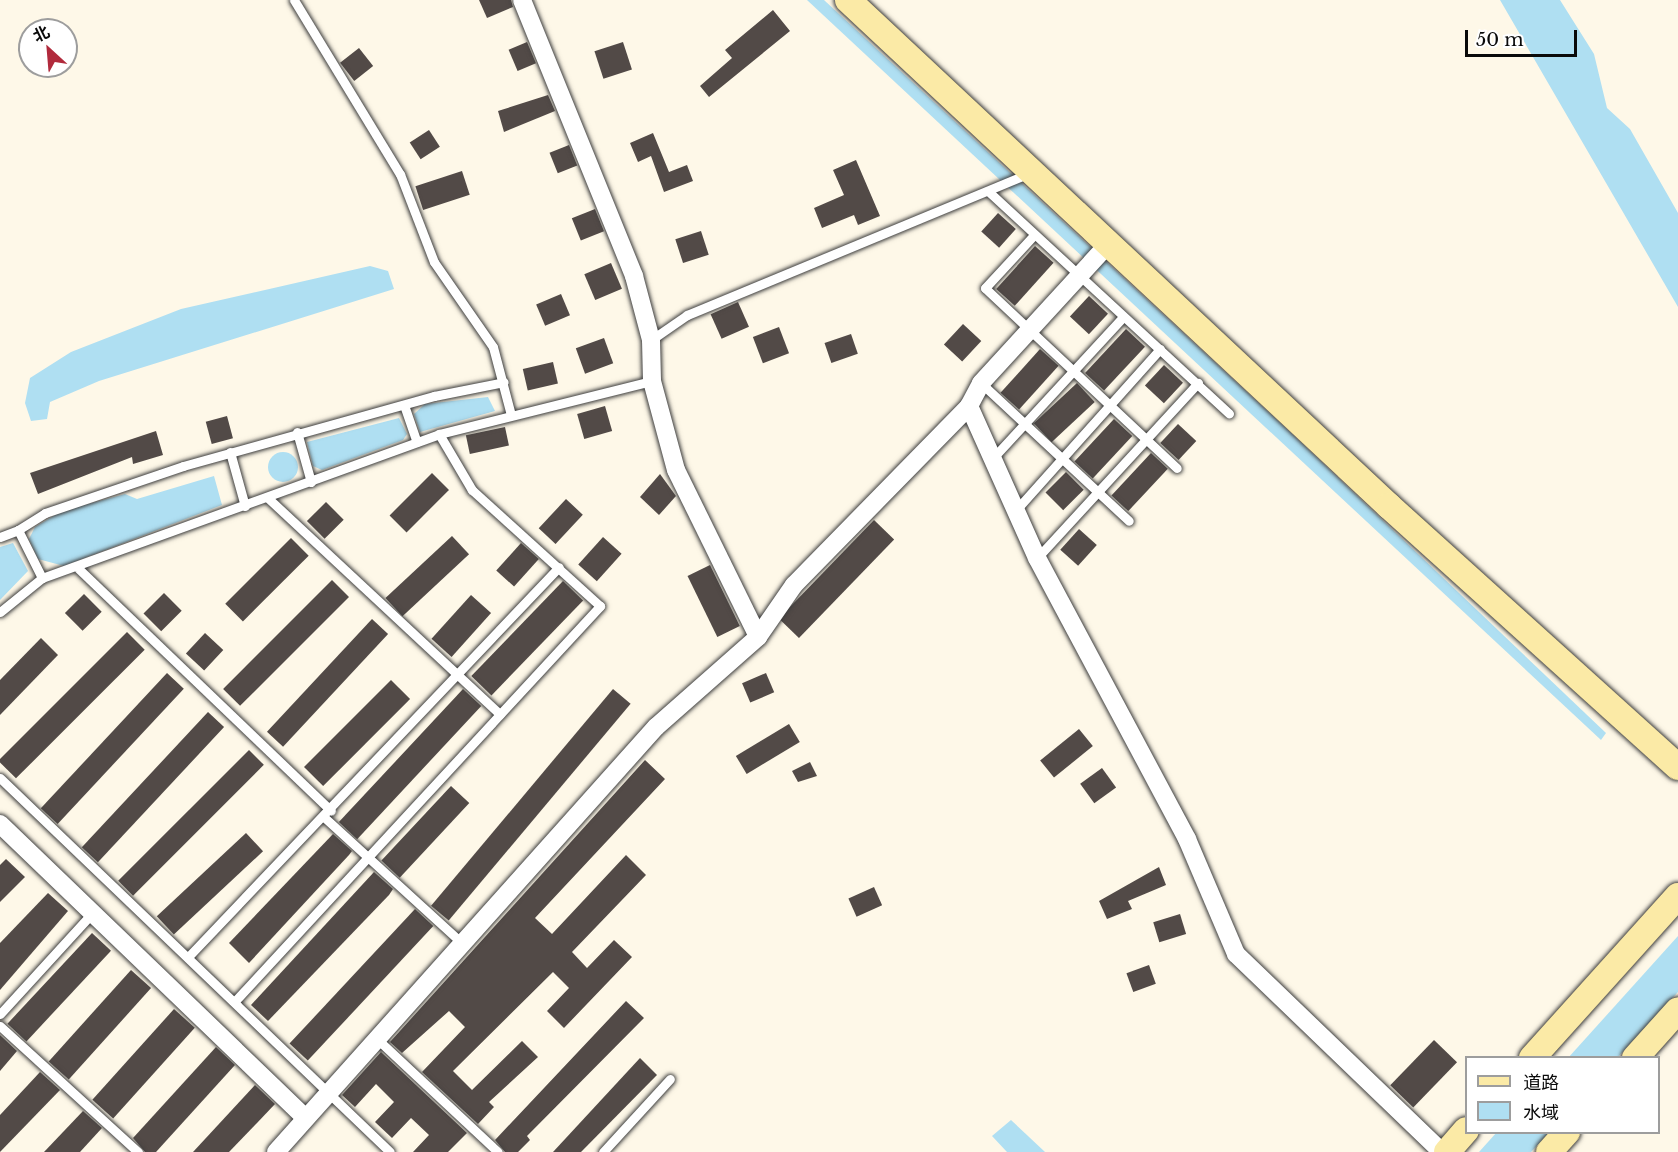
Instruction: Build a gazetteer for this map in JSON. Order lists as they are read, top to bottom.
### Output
{
  "legend": ["道路", "水域"],
  "scale_bar": "50 m",
  "north": "top left"
}
